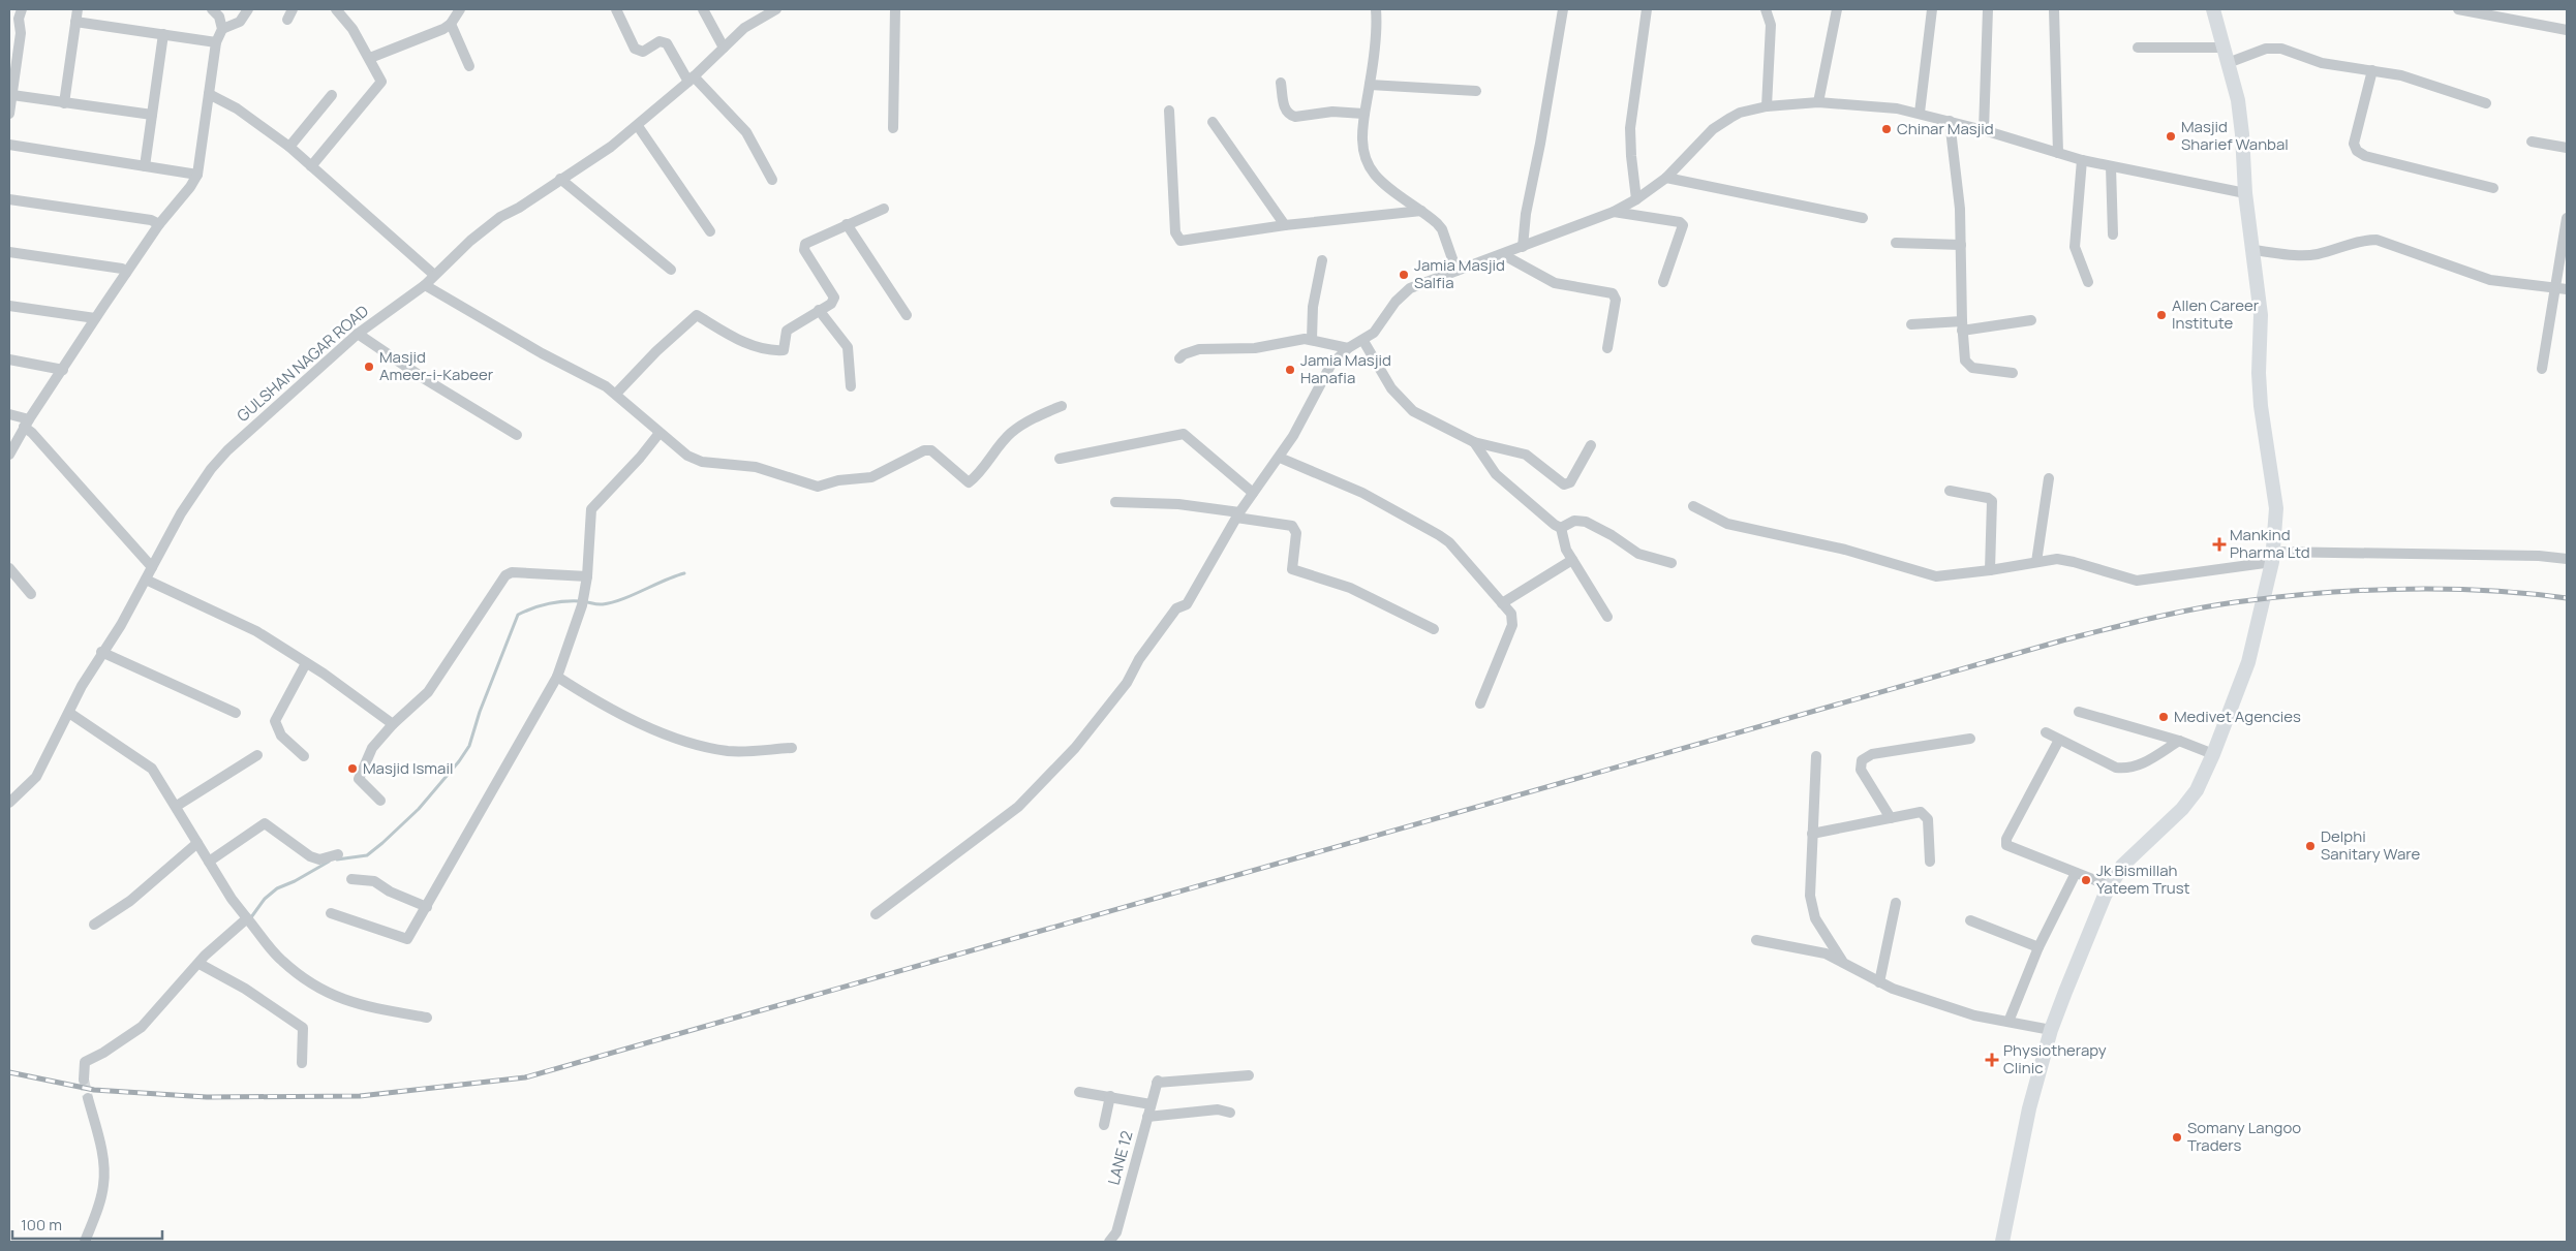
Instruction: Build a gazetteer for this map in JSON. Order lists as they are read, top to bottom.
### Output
{
  "streets": {
    "street": ["GULSHAN NAGAR ROAD", "LANE 12"]
  },
  "places": {
    "other": [
      "Chinar Masjid",
      "Masjid Sharief Wanbal",
      "Jamia Masjid Salfia",
      "Allen Career Institute",
      "Masjid Ameer-i-Kabeer",
      "Jamia Masjid Hanafia",
      "Medivet Agencies",
      "Masjid Ismail",
      "Delphi Sanitary Ware",
      "Jk Bismillah Yateem Trust",
      "Somany Langoo Traders"
    ],
    "health": ["Mankind Pharma Ltd", "Physiotherapy Clinic"]
  },
  "scale_bar": "100 m"
}
